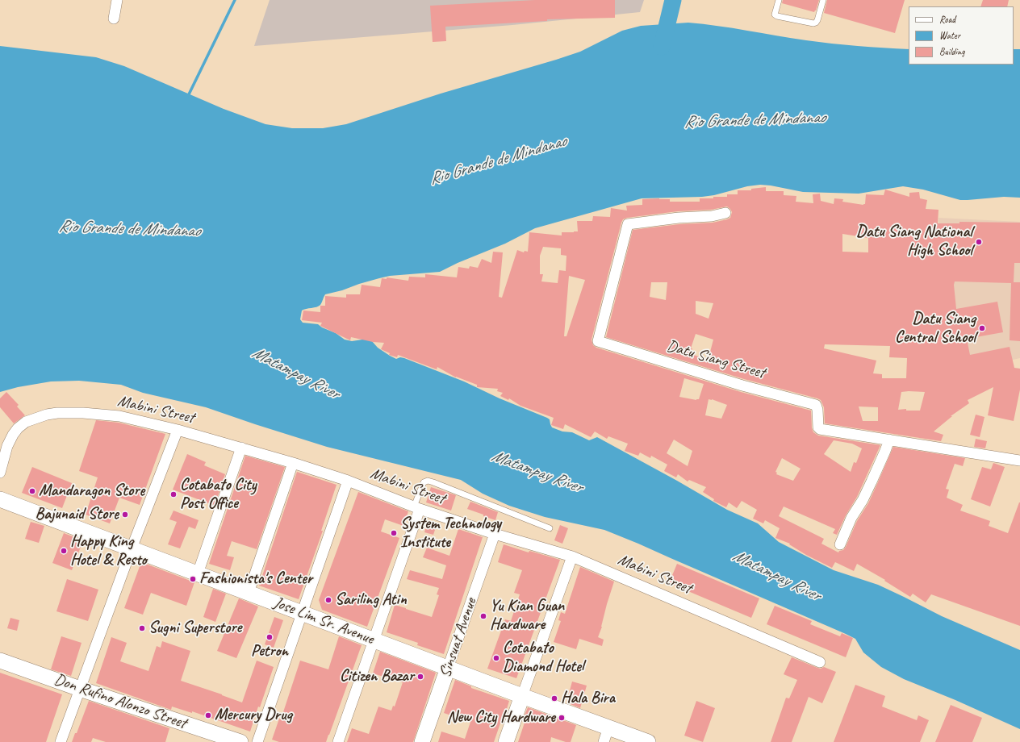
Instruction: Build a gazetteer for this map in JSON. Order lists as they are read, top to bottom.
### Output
{
  "streets": {
    "main road": ["Jose Lim Sr. Avenue", "Sinsuat Avenue", "Don Rufino Alonzo Street"],
    "street": ["Datu Siang Street", "Mabini Street"]
  },
  "crossings": [
    ["Mabini Street", "Sinsuat Avenue"],
    ["Jose Lim Sr. Avenue", "Sinsuat Avenue"]
  ],
  "water": ["Rio Grande de Mindanao", "Matampay River"],
  "places": [
    "Datu Siang National High School",
    "Datu Siang Central School",
    "Mandaragon Store",
    "Cotabato City Post Office",
    "Bajunaid Store",
    "System Technology Institute",
    "Happy King Hotel & Resto",
    "Fashionista's Center",
    "Sariling Atin",
    "Yu Kian Guan Hardware",
    "Sugni Superstore",
    "Petron",
    "Cotabato Diamond Hotel",
    "Citizen Bazar",
    "Hala Bira",
    "Mercury Drug",
    "New City Hardware"
  ],
  "legend": ["Road", "Water", "Building"]
}
